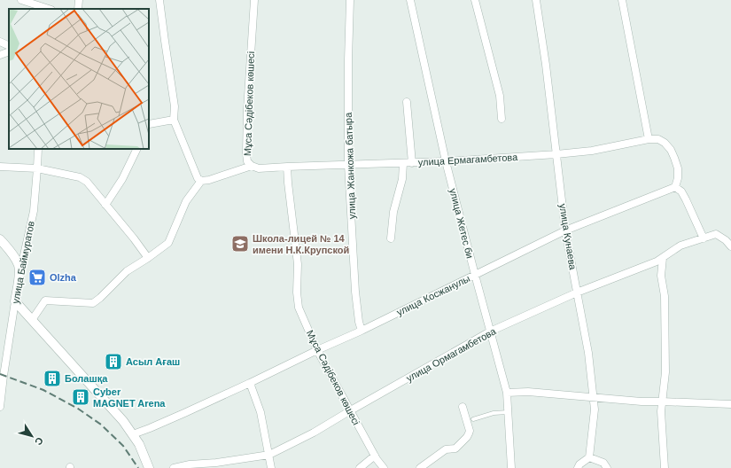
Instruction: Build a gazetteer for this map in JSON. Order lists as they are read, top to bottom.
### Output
{
  "streets": {
    "street": [
      "Мұса Сәдібеков көшесі",
      "улица Ермагамбетова",
      "улица Жанкожа батыра",
      "улица Жетес би",
      "улица Кунаева",
      "улица Баймуратов",
      "улица Косжанулы",
      "улица Ормагамбетова"
    ]
  },
  "crossings": [
    ["Мұса Сәдібеков көшесі", "улица Ермагамбетова"],
    ["Мұса Сәдібеков көшесі", "улица Косжанулы"],
    ["Мұса Сәдібеков көшесі", "улица Ормагамбетова"],
    ["улица Ермагамбетова", "улица Жанкожа батыра"],
    ["улица Ермагамбетова", "улица Жетес би"],
    ["улица Ермагамбетова", "улица Кунаева"],
    ["улица Жанкожа батыра", "улица Косжанулы"],
    ["улица Жетес би", "улица Косжанулы"],
    ["улица Жетес би", "улица Ормагамбетова"],
    ["улица Кунаева", "улица Косжанулы"],
    ["улица Кунаева", "улица Ормагамбетова"]
  ],
  "places": {
    "school or university": ["Школа-лицей № 14 имени Н.К.Крупской"],
    "supermarket": ["Olzha"],
    "building": ["Асыл Ағаш", "Болашқа", "Cyber MAGNET Arena"]
  },
  "north": "bottom right"
}
